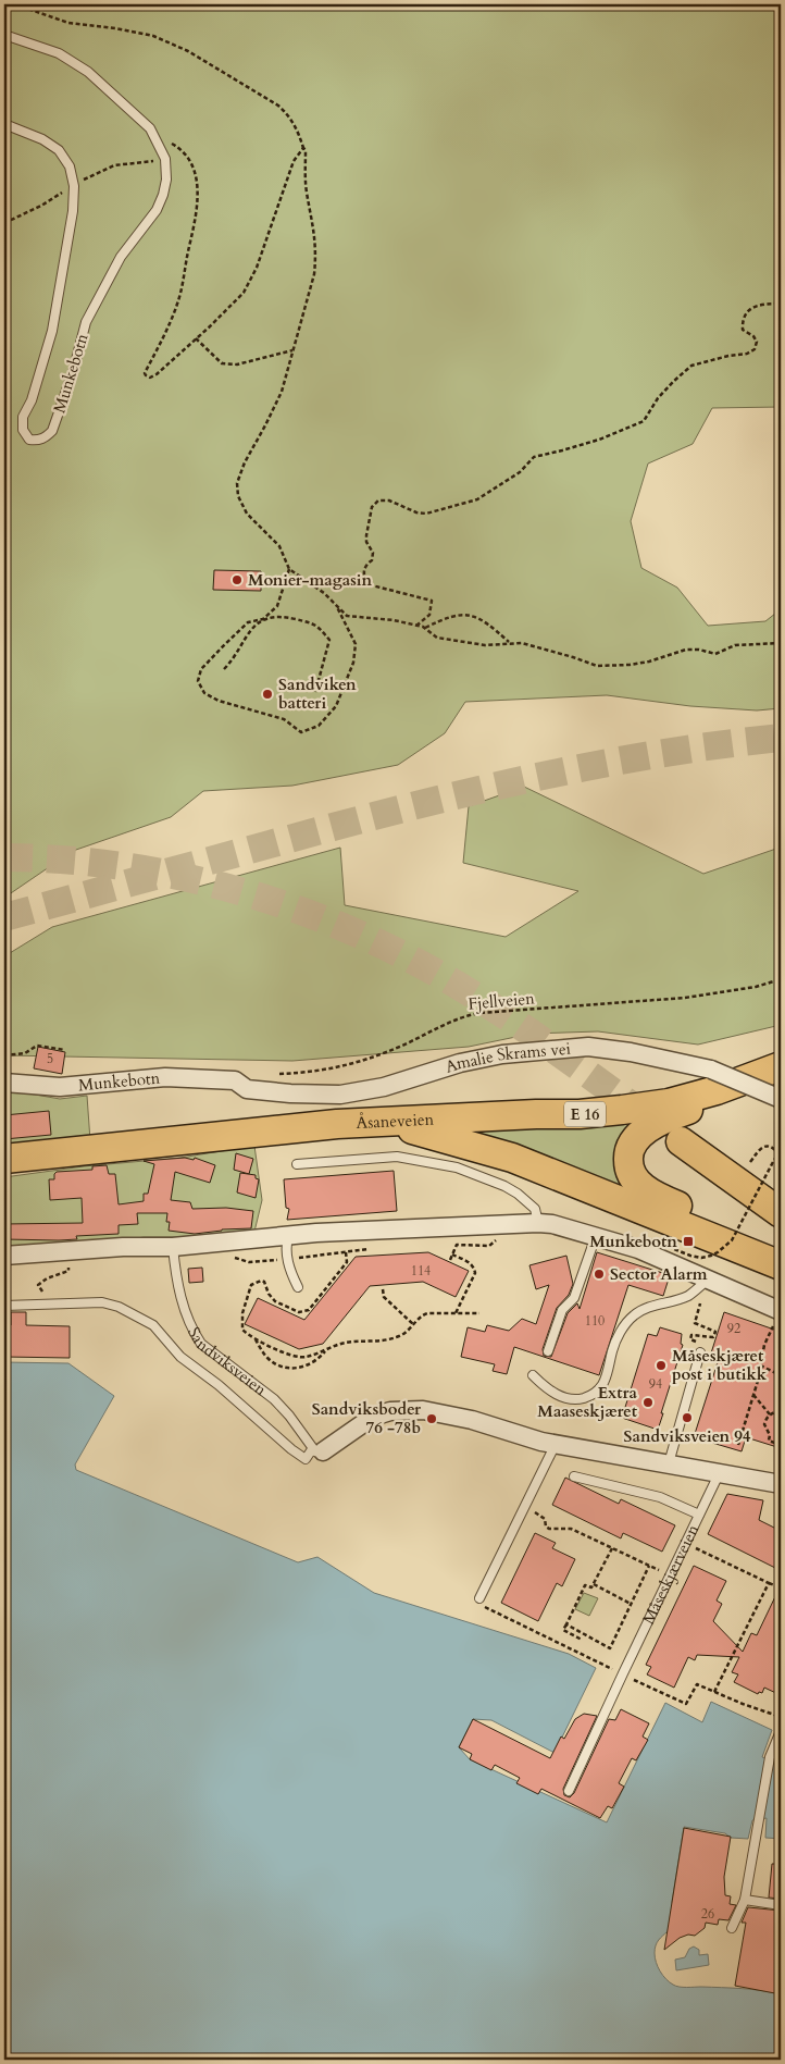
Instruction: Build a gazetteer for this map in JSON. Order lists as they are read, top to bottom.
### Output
{
  "streets": {
    "highway": ["E 16", "Åsaneveien"],
    "street": ["Munkebotn", "Amalie Skrams vei"],
    "lane": ["Sandviksveien", "Måseskjærveien"],
    "path": ["Fjellveien"]
  },
  "crossings": [
    ["Munkebotn", "Amalie Skrams vei"],
    ["E 16", "Åsaneveien"]
  ],
  "places": {
    "other": [
      "Monier-magasin",
      "Sandviken batteri",
      "Sector Alarm",
      "Måseskjæret post i butikk",
      "Extra Maaseskjæret",
      "Sandviksveien 94",
      "Sandviksboder 76 -78b"
    ],
    "transit": ["Munkebotn"]
  },
  "house_numbers": [
    "5",
    "114",
    "110",
    "92",
    "94",
    "26"
  ]
}
